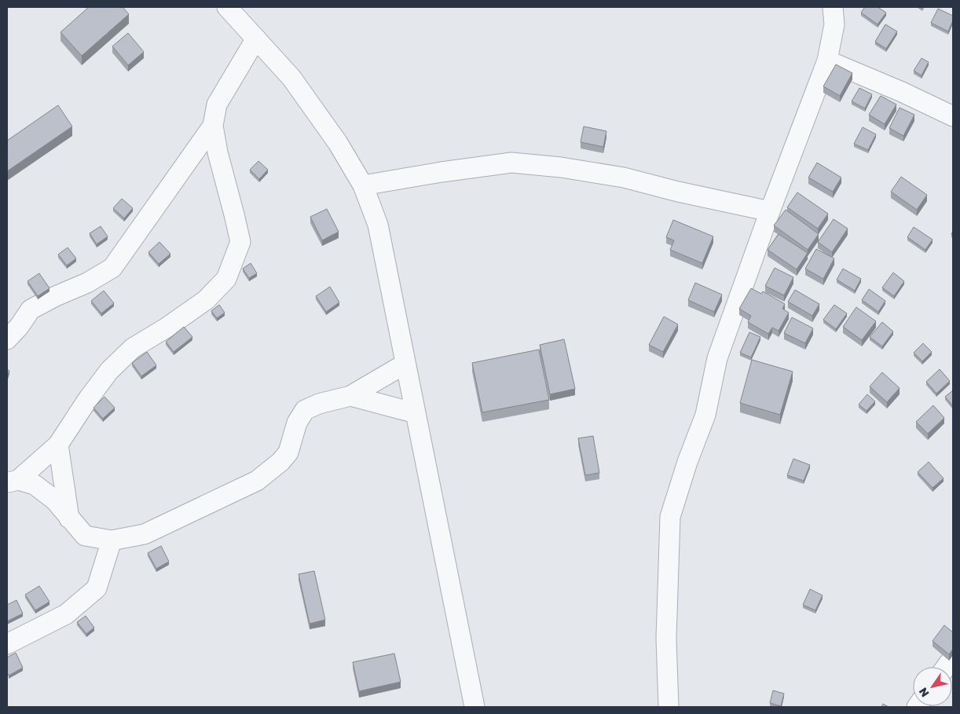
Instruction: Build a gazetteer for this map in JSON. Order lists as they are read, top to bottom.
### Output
{
  "north": "bottom left"
}
